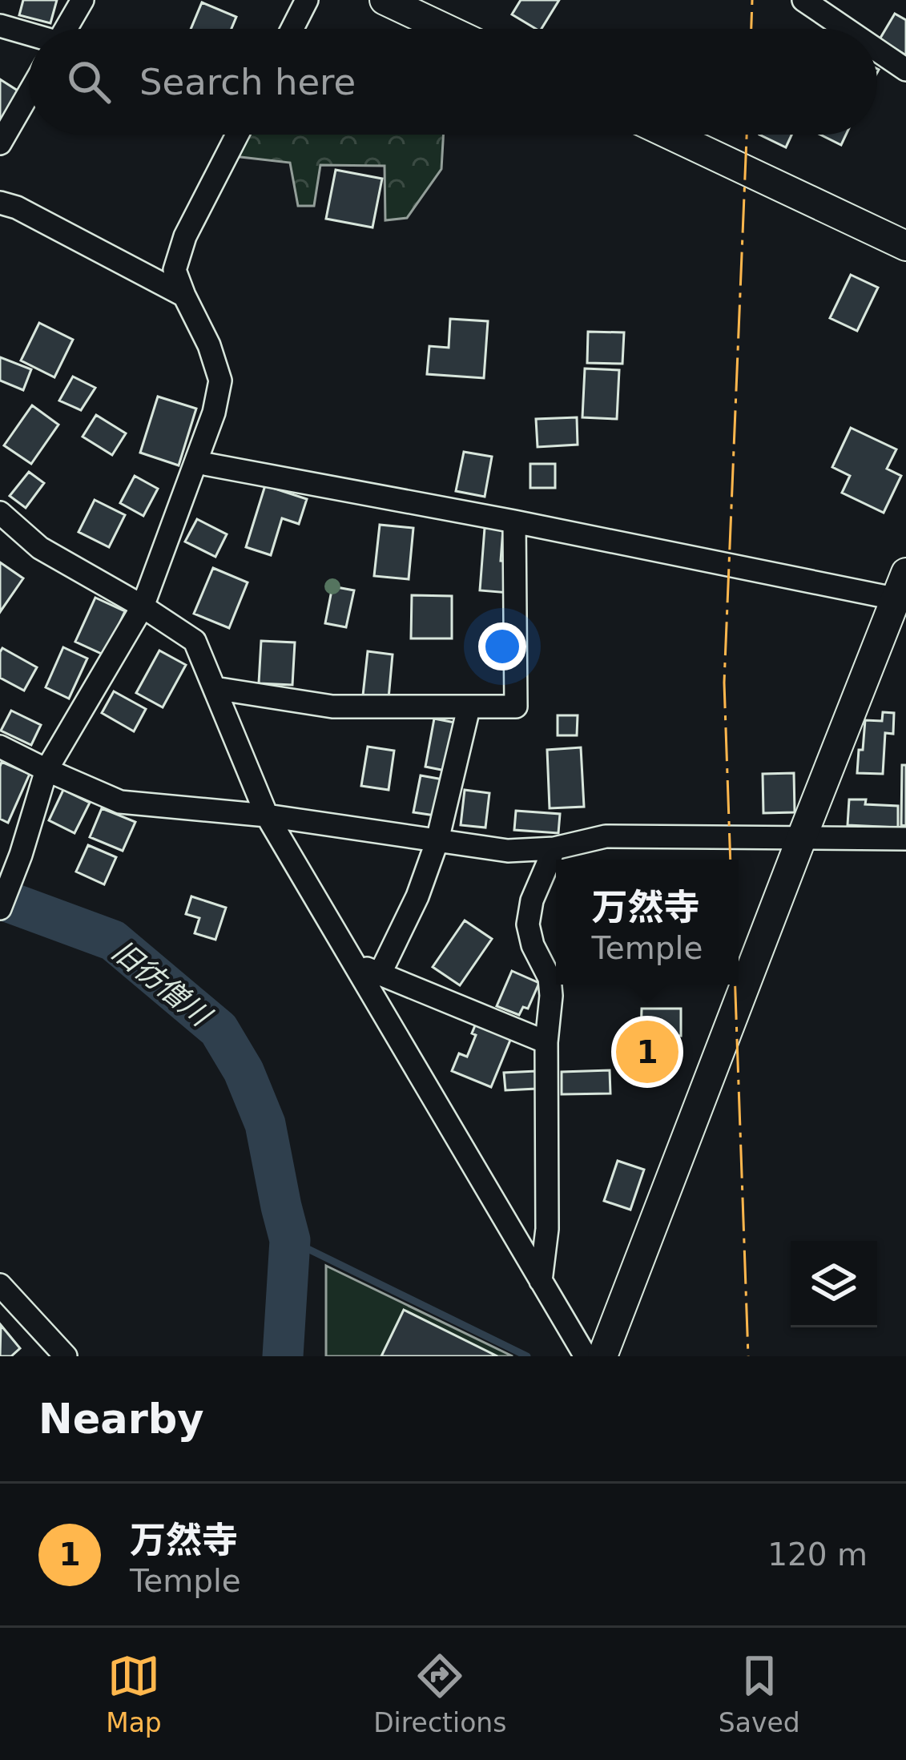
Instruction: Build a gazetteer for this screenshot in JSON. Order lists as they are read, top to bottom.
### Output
{
  "water": ["旧彷僧川"],
  "page": {
    "search": "Search here",
    "popup": ["万然寺", "Temple"],
    "pins": "1",
    "heading": "Nearby",
    "list": [
      {
        "mark": "1",
        "name": "万然寺",
        "note": "Temple",
        "value": "120 m"
      }
    ],
    "nav": ["Map", "Directions", "Saved"]
  }
}
